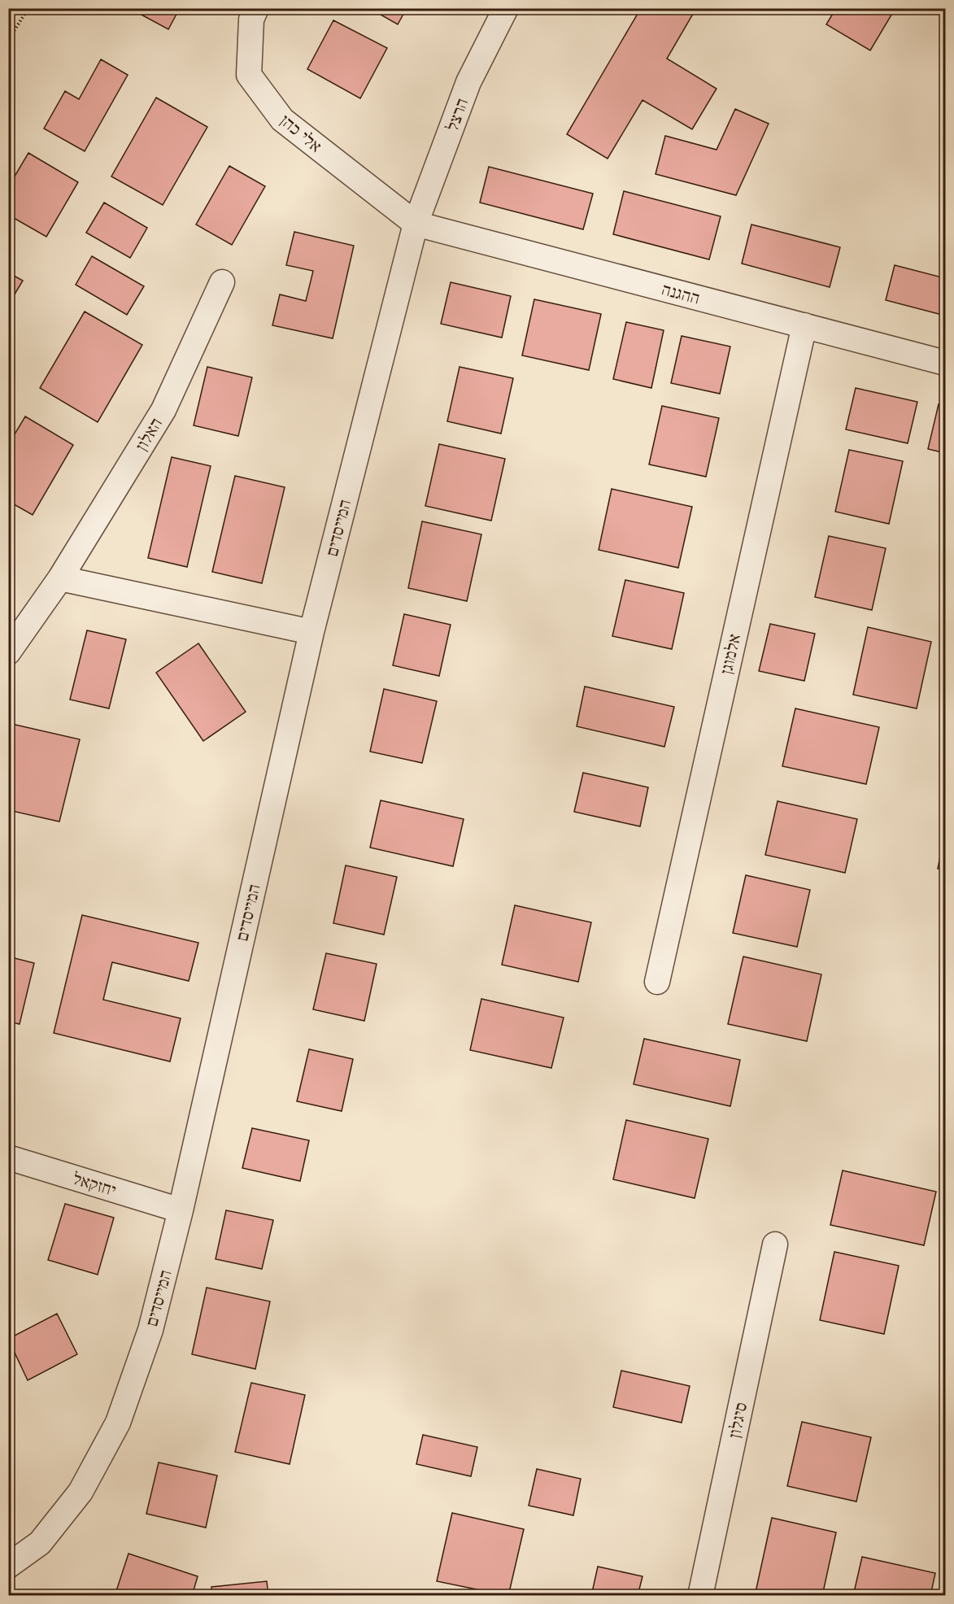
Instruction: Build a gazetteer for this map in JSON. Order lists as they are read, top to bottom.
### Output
{
  "streets": {
    "street": [
      "הרצל",
      "אלי כהן",
      "ההגנה",
      "האלון",
      "המייסדים",
      "אלמוגן",
      "יחזקאל",
      "סיגלון"
    ]
  },
  "crossings": [
    ["הרצל", "אלי כהן"],
    ["הרצל", "ההגנה"],
    ["הרצל", "המייסדים"],
    ["אלי כהן", "ההגנה"],
    ["אלי כהן", "המייסדים"],
    ["ההגנה", "המייסדים"],
    ["ההגנה", "אלמוגן"],
    ["המייסדים", "יחזקאל"]
  ]
}
